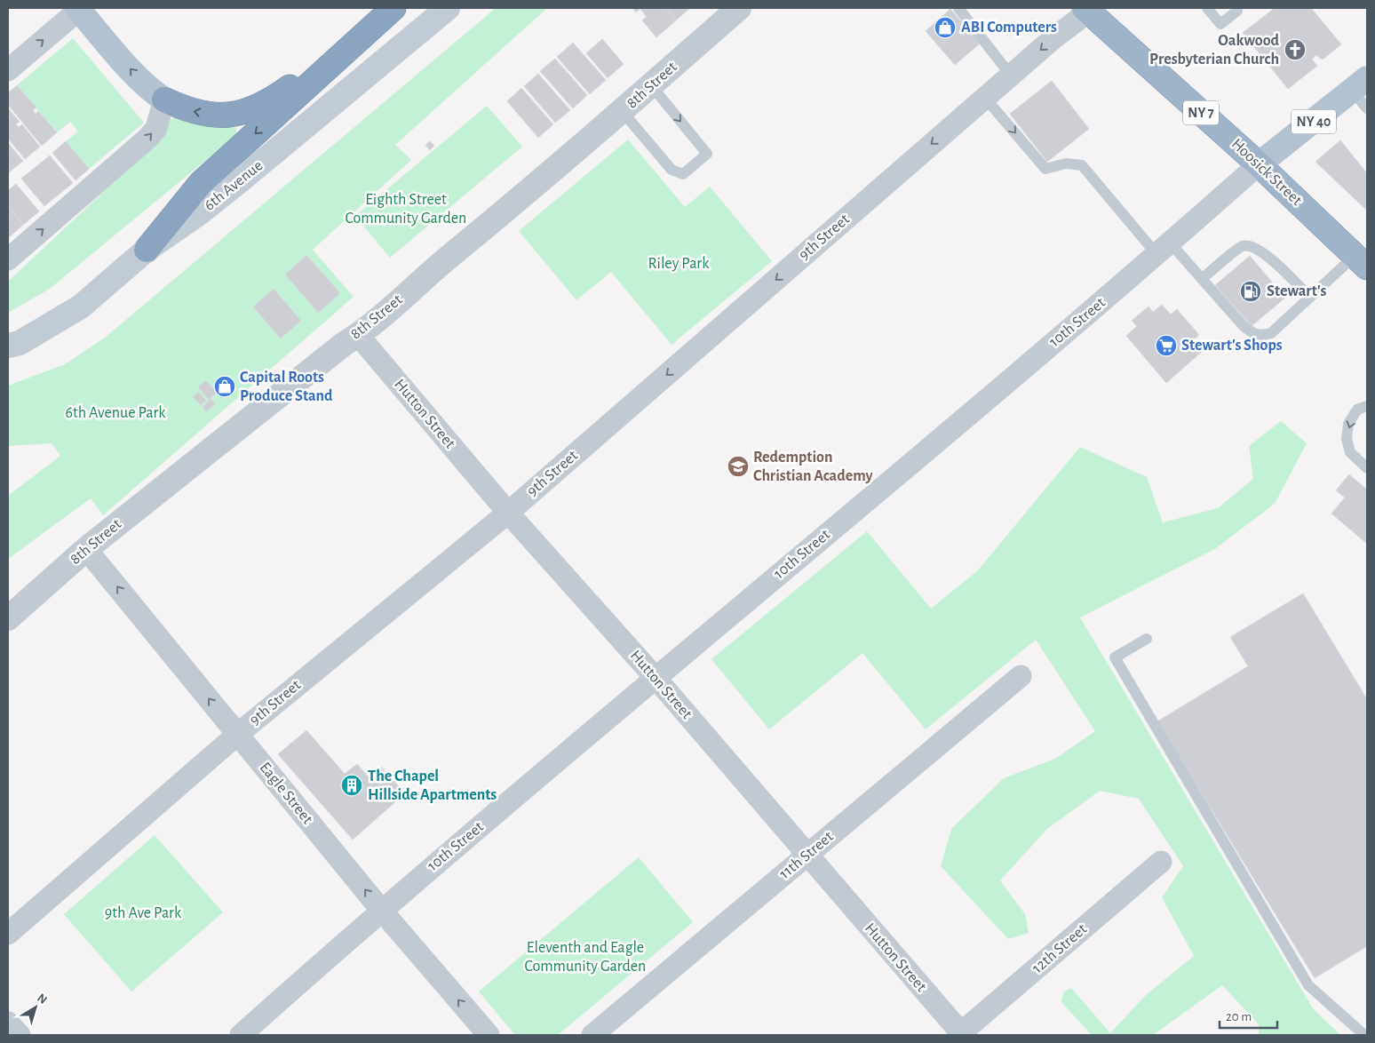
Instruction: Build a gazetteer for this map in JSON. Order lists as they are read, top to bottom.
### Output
{
  "streets": {
    "highway": ["NY 7", "Hoosick Street"],
    "main road": ["NY 40", "6th Avenue", "10th Street"],
    "street": [
      "8th Street",
      "9th Street",
      "Hutton Street",
      "Eagle Street",
      "11th Street",
      "12th Street"
    ]
  },
  "crossings": [
    ["8th Street", "Hutton Street"],
    ["8th Street", "Eagle Street"],
    ["Hoosick Street", "9th Street"],
    ["Hoosick Street", "10th Street"],
    ["9th Street", "Hutton Street"],
    ["9th Street", "Eagle Street"],
    ["10th Street", "Hutton Street"],
    ["10th Street", "Eagle Street"],
    ["Hutton Street", "11th Street"],
    ["Hutton Street", "12th Street"]
  ],
  "one_way": ["9th Street", "Eagle Street"],
  "parks": [
    "Eighth Street Community Garden",
    "Riley Park",
    "6th Avenue Park",
    "9th Ave Park",
    "Eleventh and Eagle Community Garden"
  ],
  "places": {
    "shop": ["ABI Computers", "Capital Roots Produce Stand"],
    "church": ["Oakwood Presbyterian Church"],
    "fuel station": ["Stewart's"],
    "supermarket": ["Stewart's Shops"],
    "school or university": ["Redemption Christian Academy"],
    "building": ["The Chapel Hillside Apartments"]
  },
  "scale_bar": "20 m",
  "north": "top right"
}
